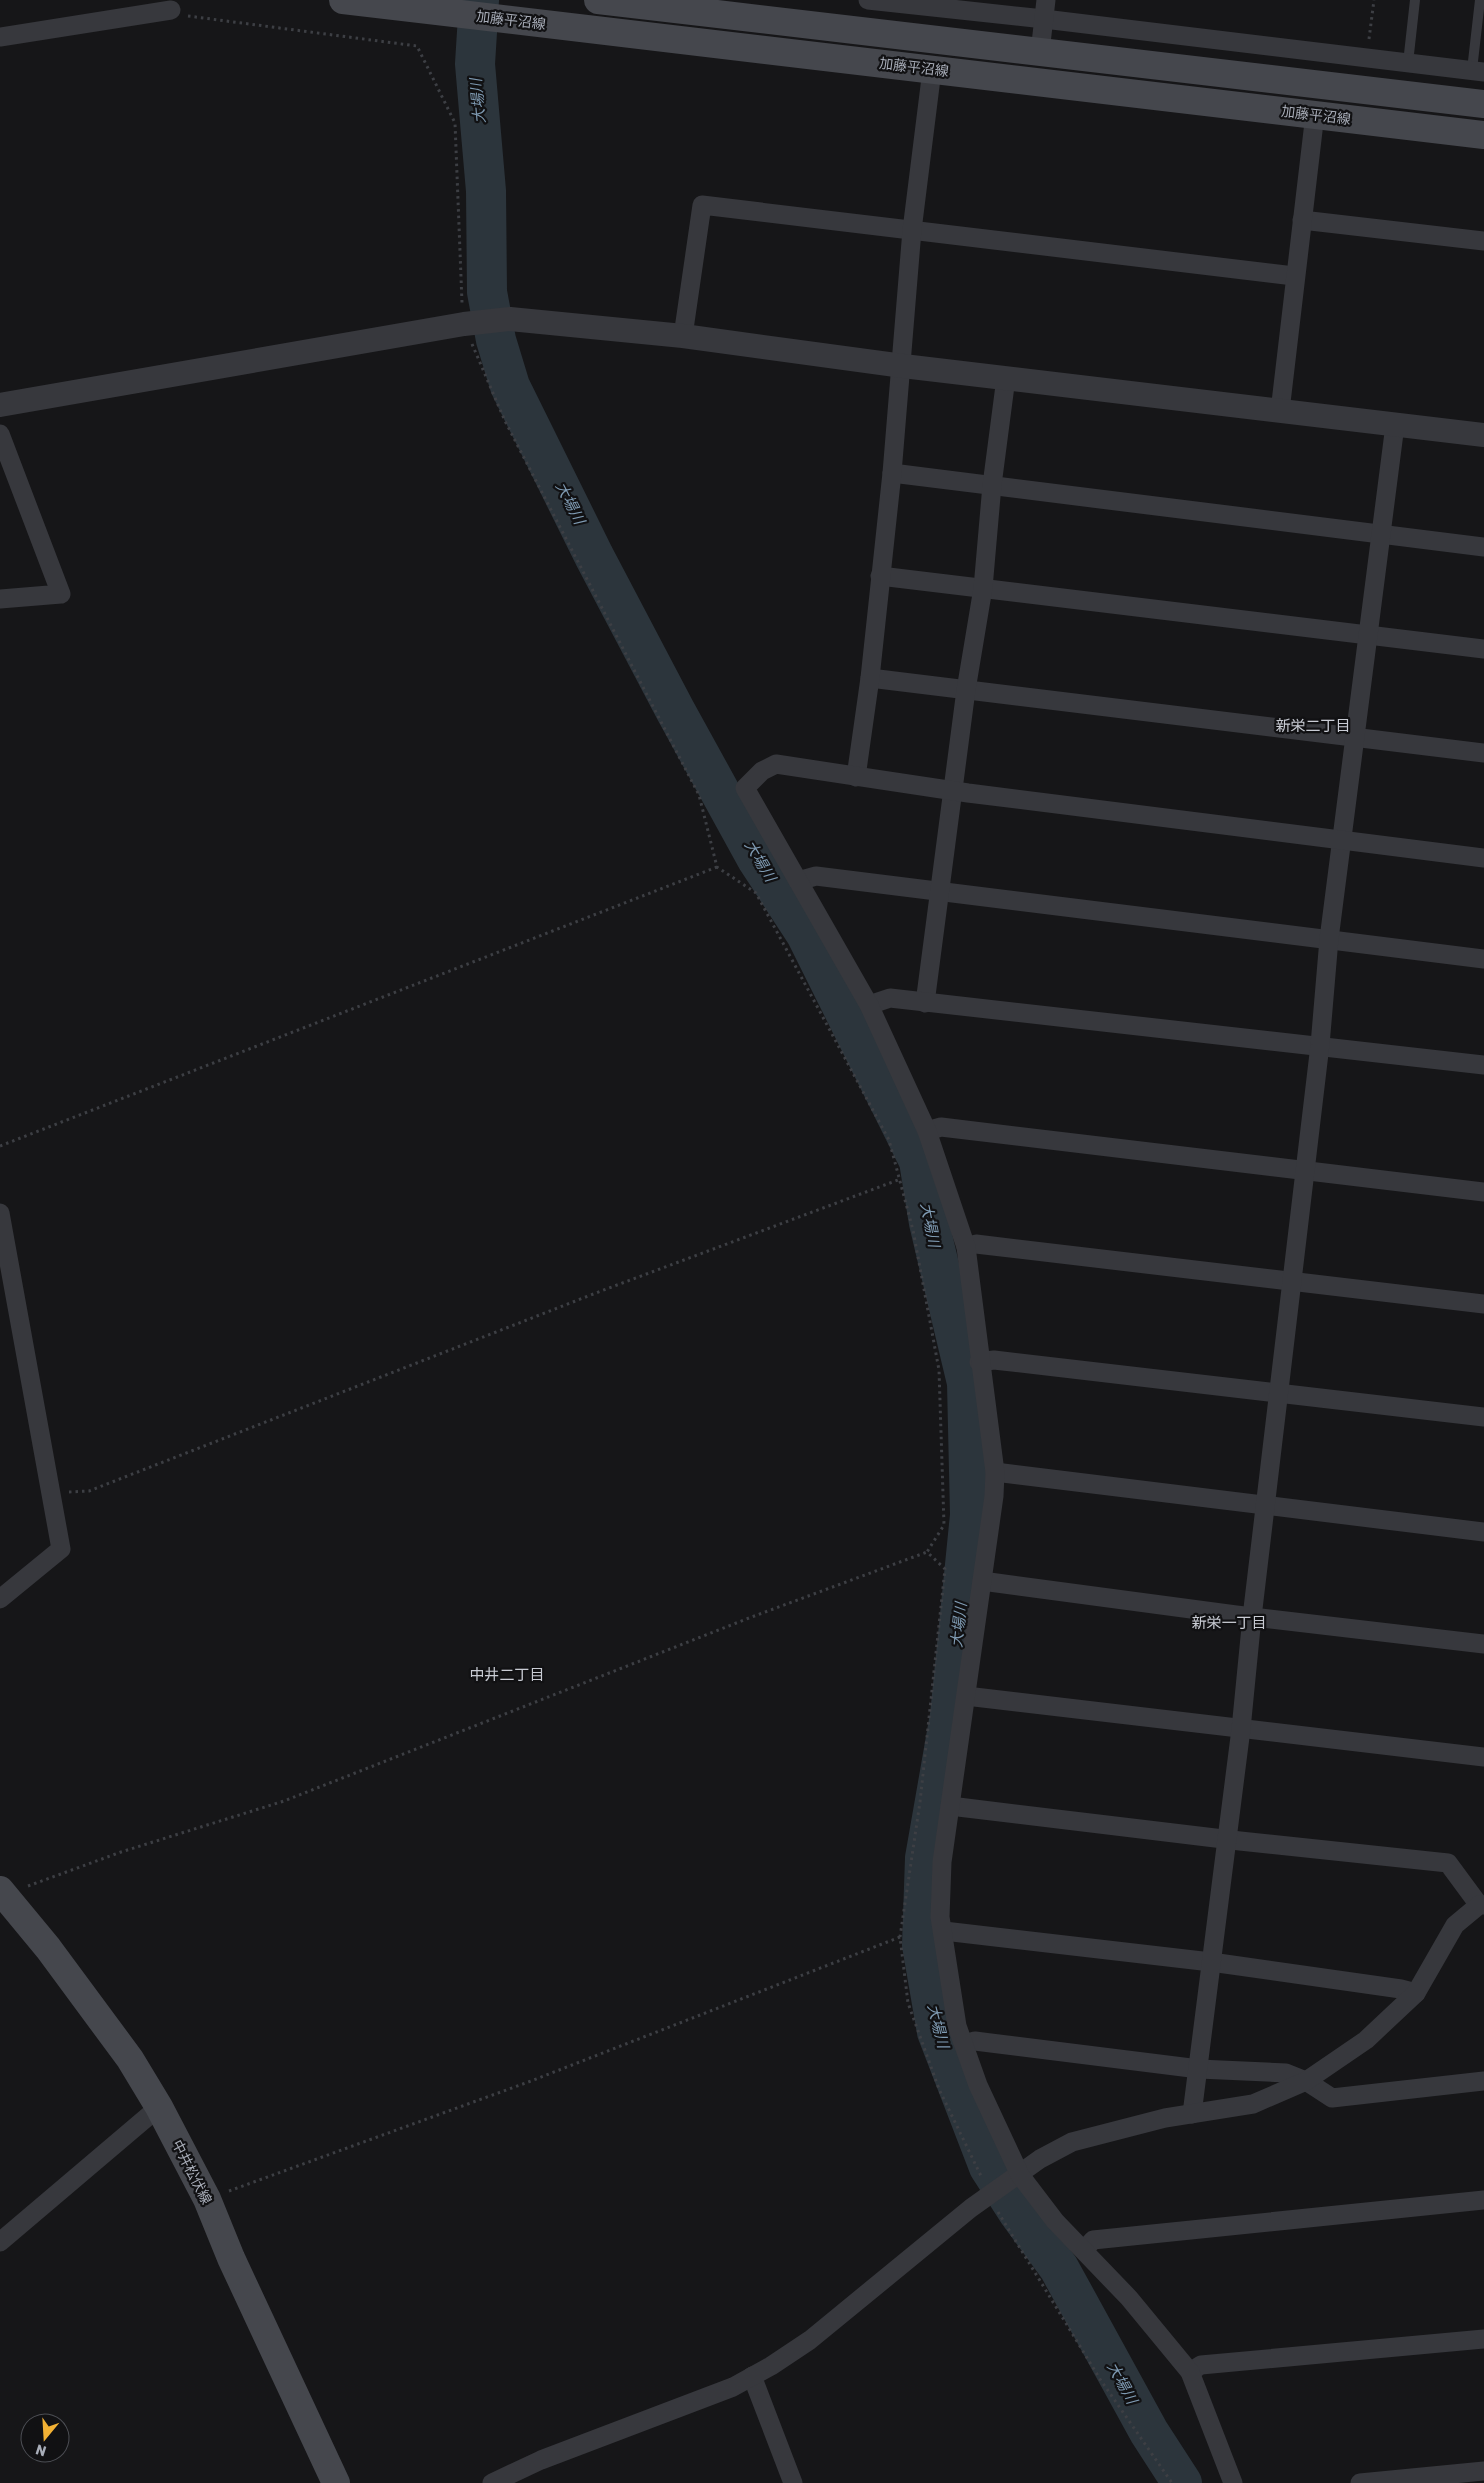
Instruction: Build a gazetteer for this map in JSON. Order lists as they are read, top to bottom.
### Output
{
  "streets": {
    "main road": ["加藤平沼線", "中井松伏線"]
  },
  "districts": ["新栄二丁目", "新栄一丁目", "中井二丁目"],
  "water": ["大場川"],
  "north": "bottom"
}
